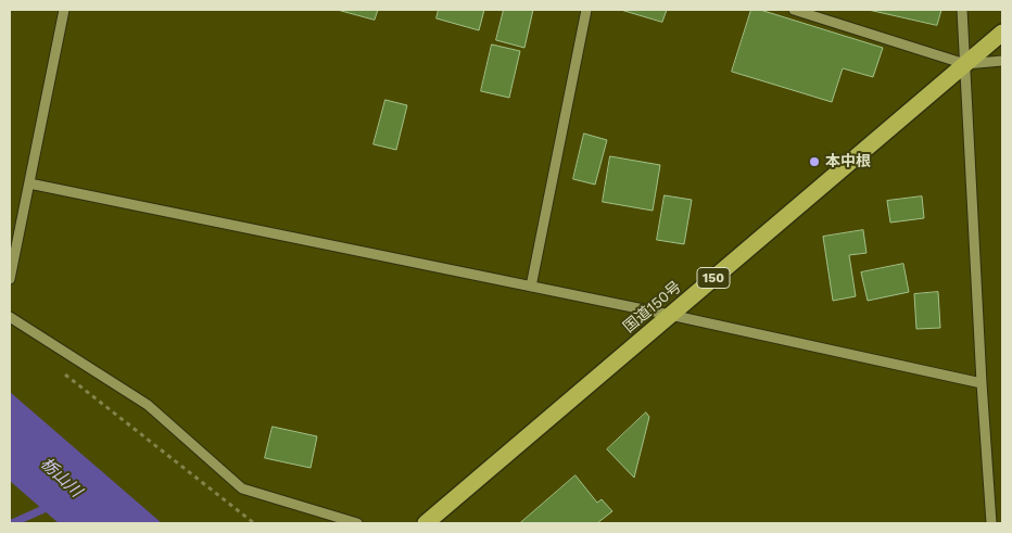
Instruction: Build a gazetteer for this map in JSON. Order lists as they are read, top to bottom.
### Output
{
  "streets": {
    "highway": ["150", "国道150号"]
  },
  "water": ["栃山川"],
  "places": ["本中根"]
}
